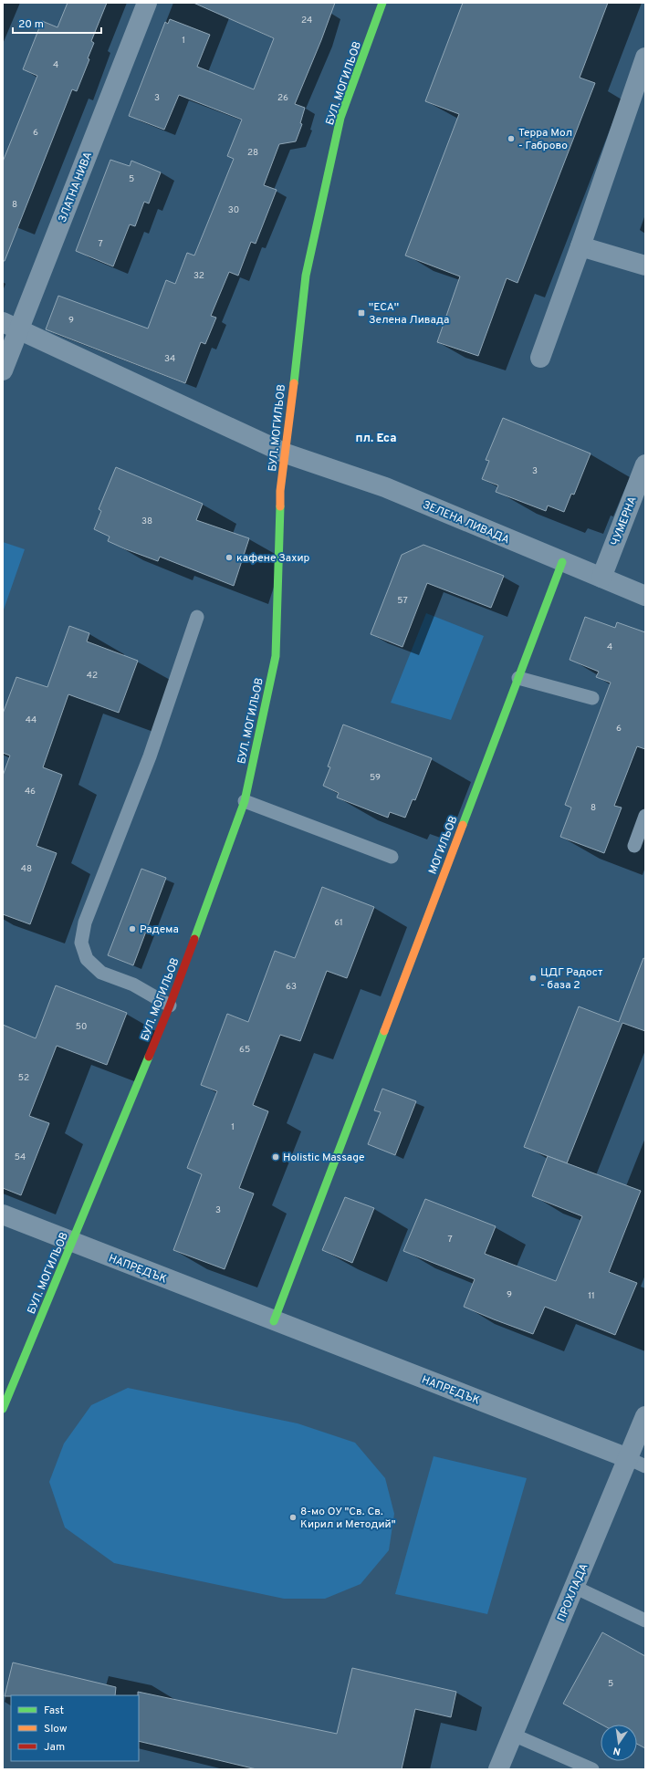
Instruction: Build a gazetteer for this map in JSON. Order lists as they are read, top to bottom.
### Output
{
  "streets": {
    "street": [
      "БУЛ. МОГИЛЬОВ",
      "ЗЛАТНА НИВА",
      "ЧУМЕРНА",
      "ЗЕЛЕНА ЛИВАДА",
      "МОГИЛЬОВ",
      "НАПРЕДЪК",
      "ПРОХЛАДА"
    ]
  },
  "crossings": [
    ["БУЛ. МОГИЛЬОВ", "ЗЕЛЕНА ЛИВАДА"],
    ["БУЛ. МОГИЛЬОВ", "НАПРЕДЪК"],
    ["ЗЛАТНА НИВА", "ЗЕЛЕНА ЛИВАДА"],
    ["ЧУМЕРНА", "ЗЕЛЕНА ЛИВАДА"],
    ["ЗЕЛЕНА ЛИВАДА", "МОГИЛЬОВ"],
    ["МОГИЛЬОВ", "НАПРЕДЪК"],
    ["НАПРЕДЪК", "ПРОХЛАДА"]
  ],
  "districts": ["пл. Еса"],
  "places": {
    "other": [
      "Терра Мол - Габрово",
      "кафене Захир",
      "Радема",
      "ЦДГ Радост - база 2",
      "Holistic Massage",
      "8-мо ОУ \"Св. Св. Кирил и Методий\""
    ],
    "transit": ["''ЕСА'' Зелена Ливада"]
  },
  "house_numbers": [
    "24",
    "1",
    "4",
    "3",
    "26",
    "6",
    "28",
    "5",
    "8",
    "30",
    "7",
    "32",
    "9",
    "34",
    "3",
    "38",
    "57",
    "4",
    "42",
    "44",
    "6",
    "59",
    "46",
    "8",
    "48",
    "61",
    "63",
    "50",
    "65",
    "52",
    "1",
    "54",
    "3",
    "7",
    "9",
    "11",
    "5"
  ],
  "legend": ["Fast", "Slow", "Jam"],
  "scale_bar": "20 m",
  "north": "bottom"
}
